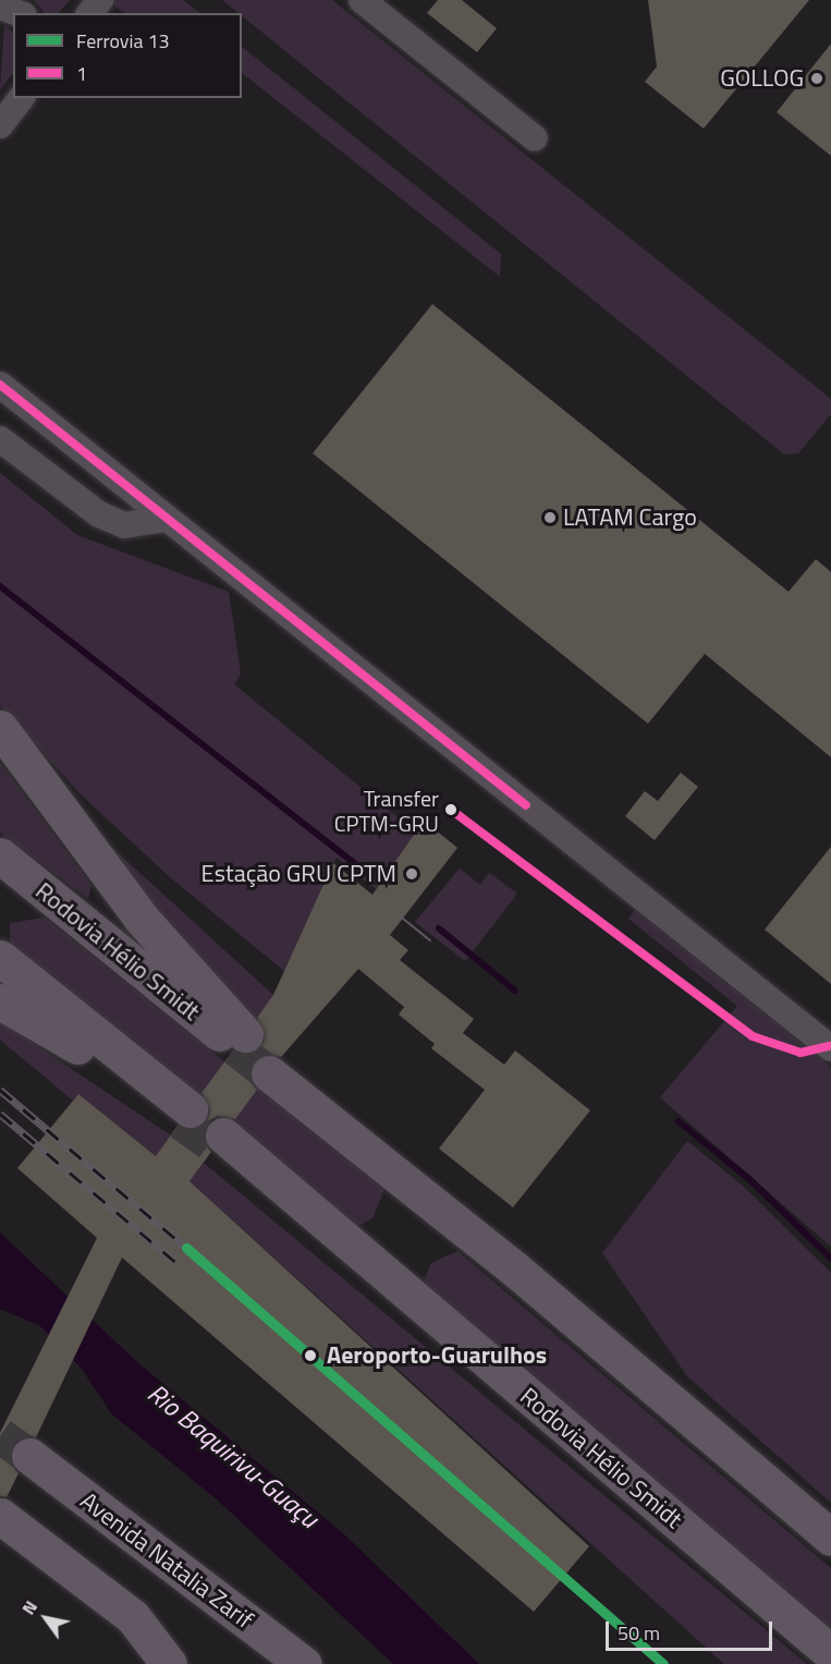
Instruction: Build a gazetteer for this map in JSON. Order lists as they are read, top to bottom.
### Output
{
  "streets": {
    "main road": ["Rodovia Hélio Smidt", "Avenida Natalia Zarif"]
  },
  "water": ["Rio Baquirivu-Guaçu"],
  "places": [
    "GOLLOG",
    "LATAM Cargo",
    "Transfer CPTM-GRU",
    "Estação GRU CPTM",
    "Aeroporto-Guarulhos"
  ],
  "lines": ["transit line 1", "rail line 13"],
  "legend": ["Ferrovia 13", "1"],
  "scale_bar": "50 m",
  "north": "top left"
}
